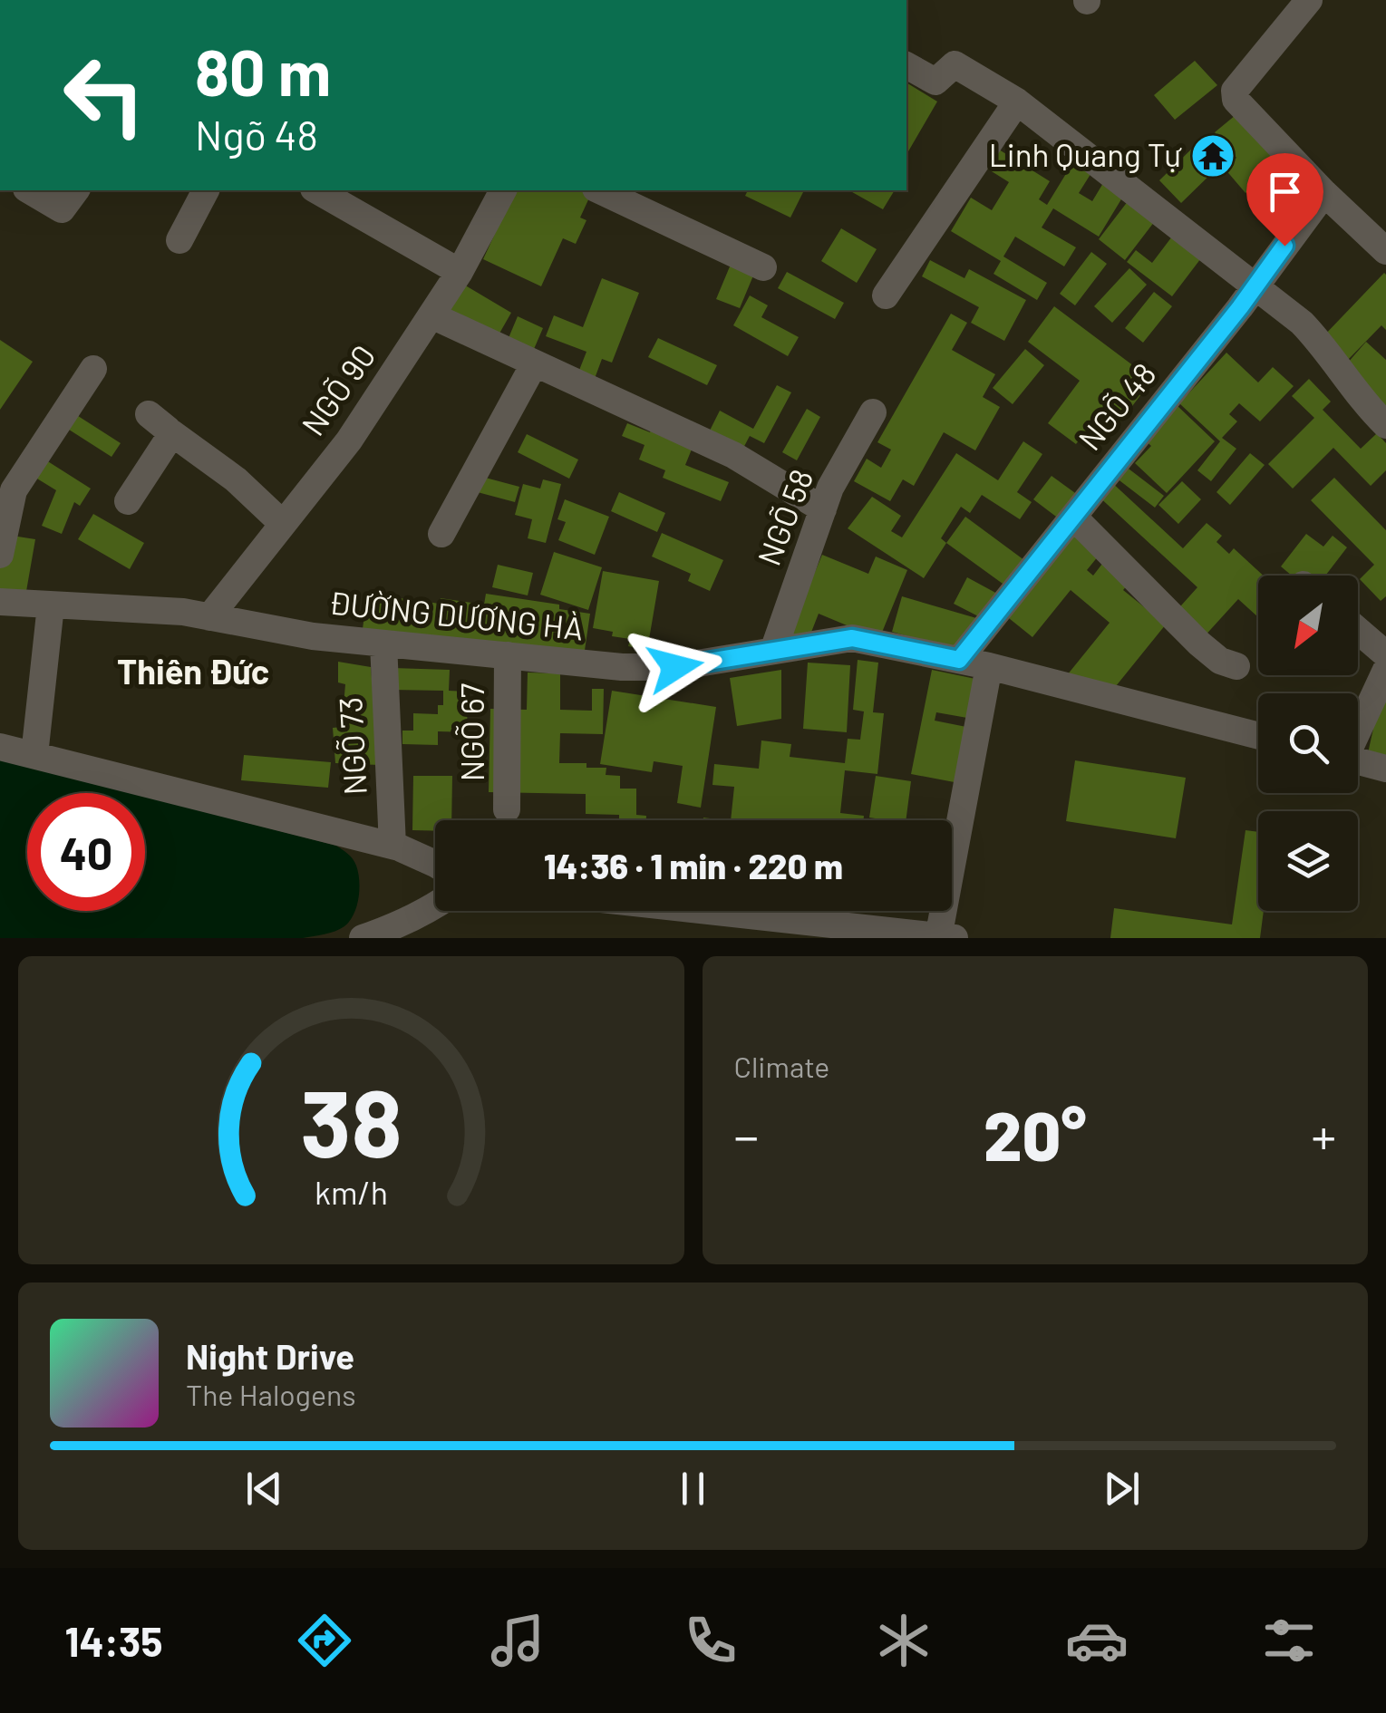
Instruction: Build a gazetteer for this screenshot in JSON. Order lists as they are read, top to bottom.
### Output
{
  "streets": {
    "street": [
      "NGÕ 90",
      "NGÕ 48",
      "NGÕ 58",
      "ĐƯỜNG DƯƠNG HÀ",
      "NGÕ 67",
      "NGÕ 73"
    ]
  },
  "crossings": [
    ["NGÕ 90", "ĐƯỜNG DƯƠNG HÀ"],
    ["NGÕ 48", "ĐƯỜNG DƯƠNG HÀ"],
    ["NGÕ 58", "ĐƯỜNG DƯƠNG HÀ"],
    ["ĐƯỜNG DƯƠNG HÀ", "NGÕ 67"],
    ["ĐƯỜNG DƯƠNG HÀ", "NGÕ 73"]
  ],
  "districts": ["Thiên Đức"],
  "places": {
    "temple": ["Linh Quang Tự"]
  },
  "north": "bottom left",
  "page": {
    "turn": ["80 m", "Ngõ 48"],
    "limit": "40",
    "trip": "14:36 · 1 min · 220 m",
    "tile": "Climate",
    "heat": ["−", "20°", "+"],
    "song": ["Night Drive", "The Halogens"],
    "tabs": "14:35",
    "gauge": ["38", "km/h"]
  }
}
